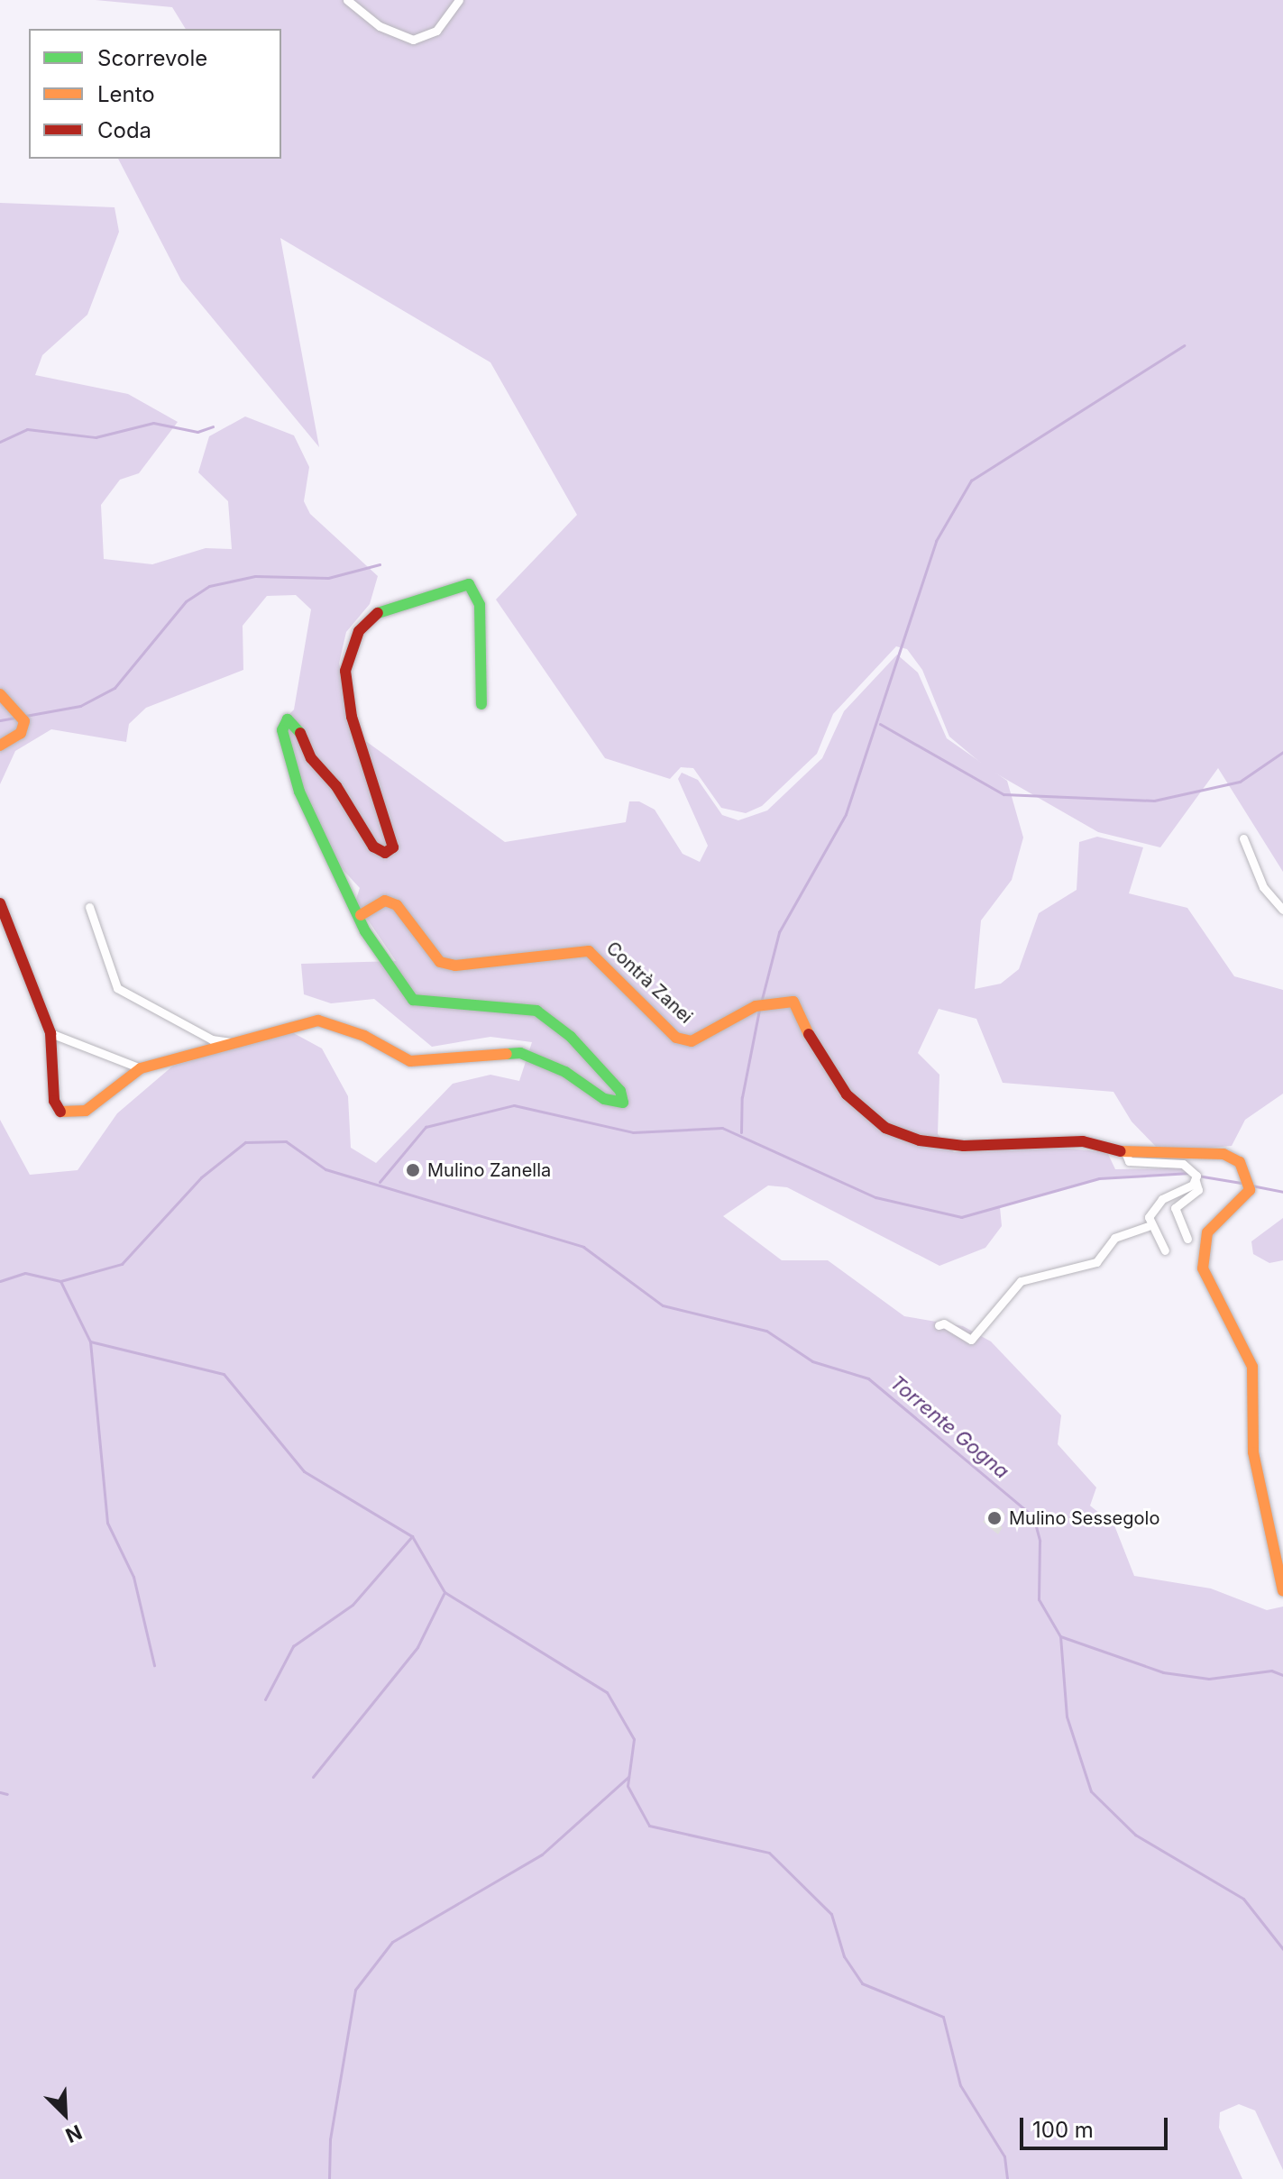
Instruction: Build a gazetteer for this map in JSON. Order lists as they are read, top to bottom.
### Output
{
  "streets": {
    "street": ["Contrà Zanei"]
  },
  "water": ["Torrente Gogna"],
  "places": ["Mulino Zanella", "Mulino Sessegolo"],
  "legend": ["Scorrevole", "Lento", "Coda"],
  "scale_bar": "100 m",
  "north": "bottom right"
}
